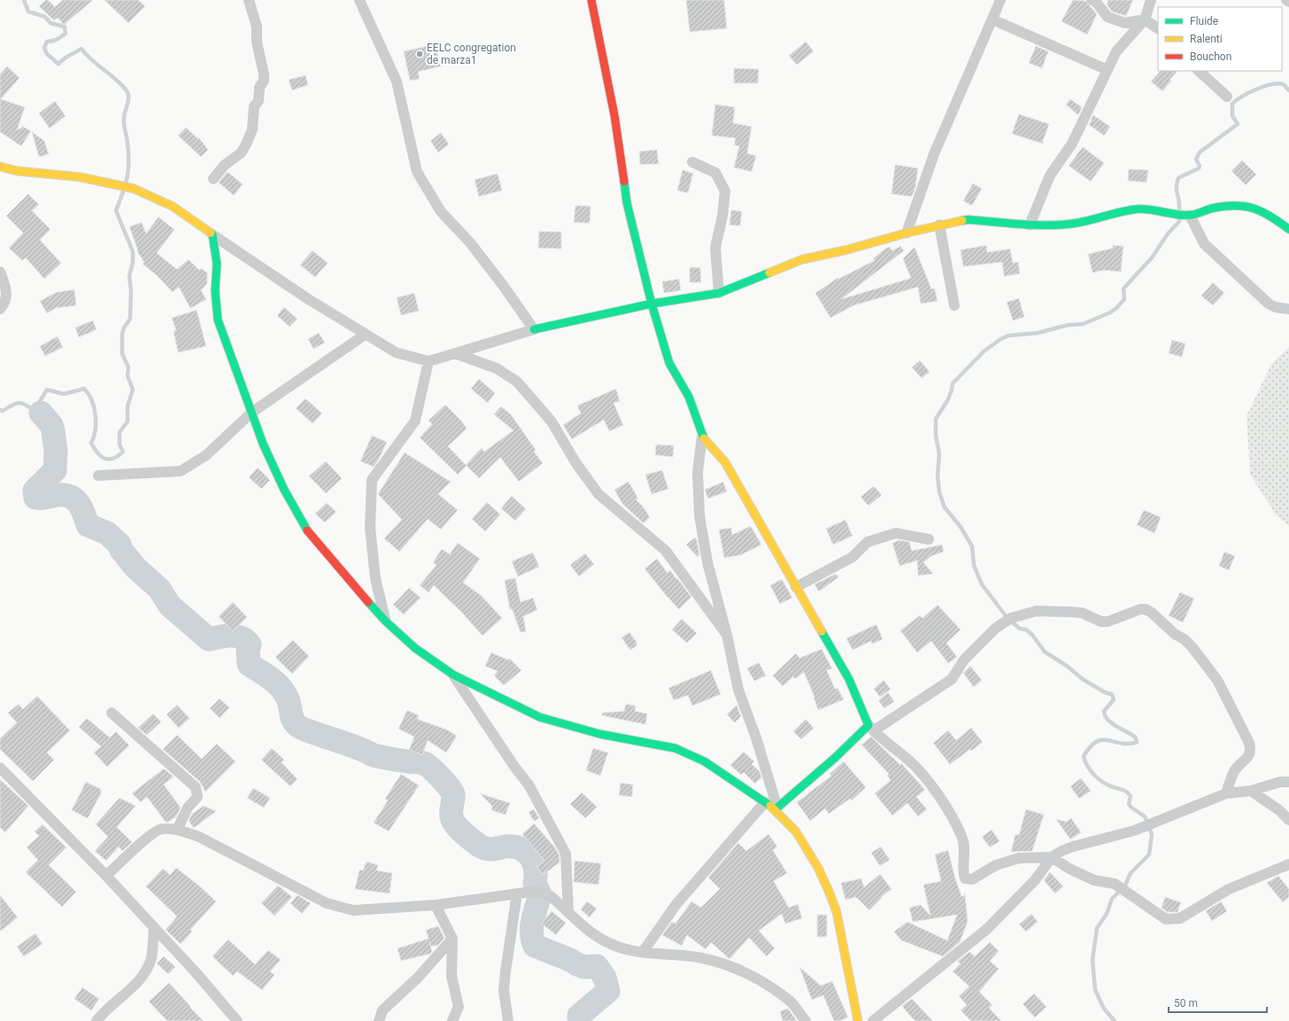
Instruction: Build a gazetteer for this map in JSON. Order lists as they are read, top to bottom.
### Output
{
  "places": ["EELC congregation de marza1"],
  "legend": ["Fluide", "Ralenti", "Bouchon"],
  "scale_bar": "50 m"
}
